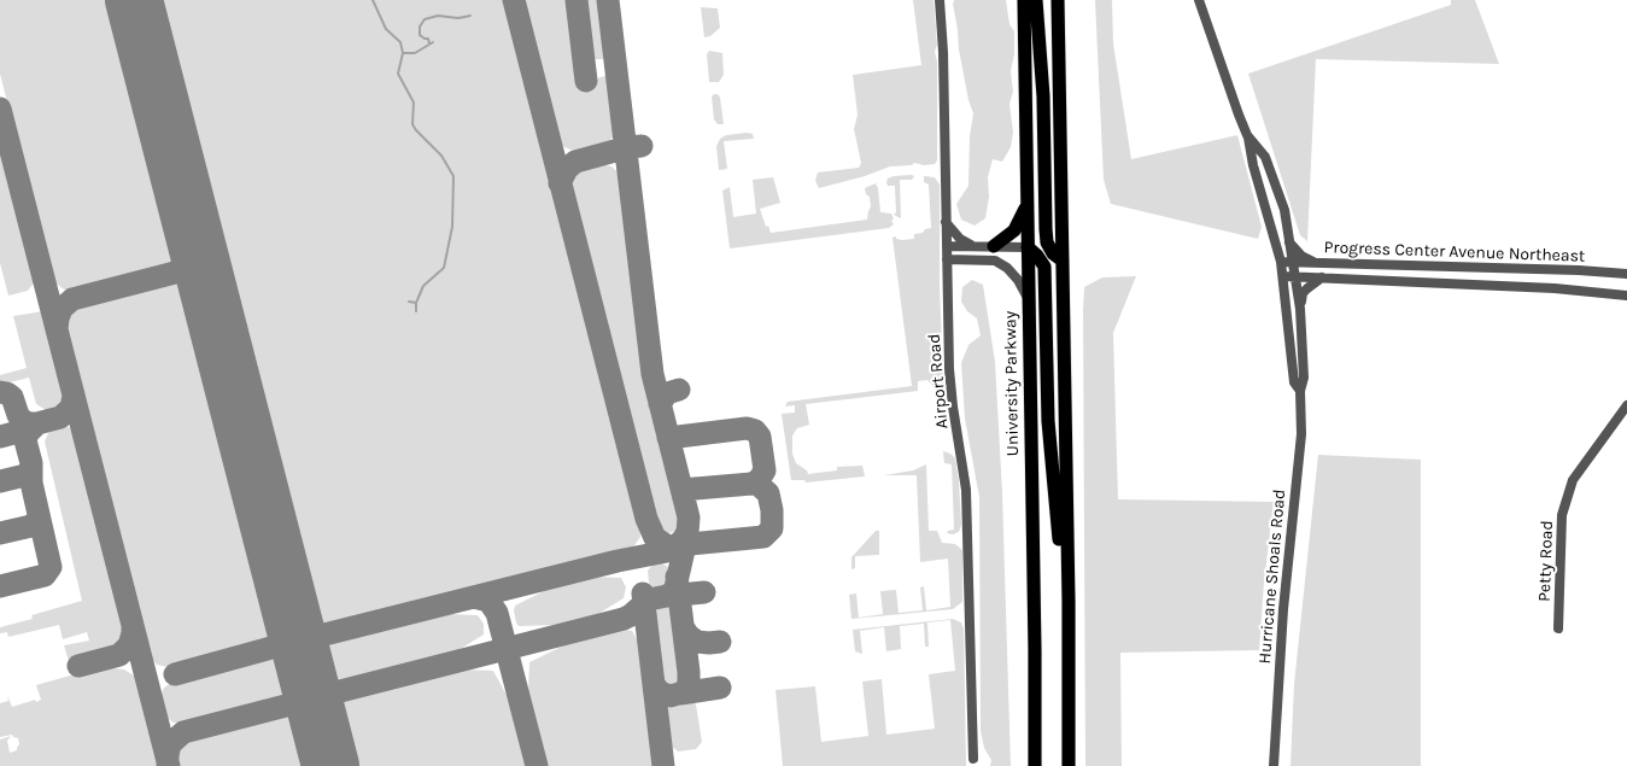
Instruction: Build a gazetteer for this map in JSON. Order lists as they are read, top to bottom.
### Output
{
  "streets": {
    "highway": ["University Parkway"],
    "street": [
      "Progress Center Avenue Northeast",
      "Airport Road",
      "Petty Road",
      "Hurricane Shoals Road"
    ]
  },
  "crossings": [
    ["Progress Center Avenue Northeast", "Hurricane Shoals Road"]
  ]
}
